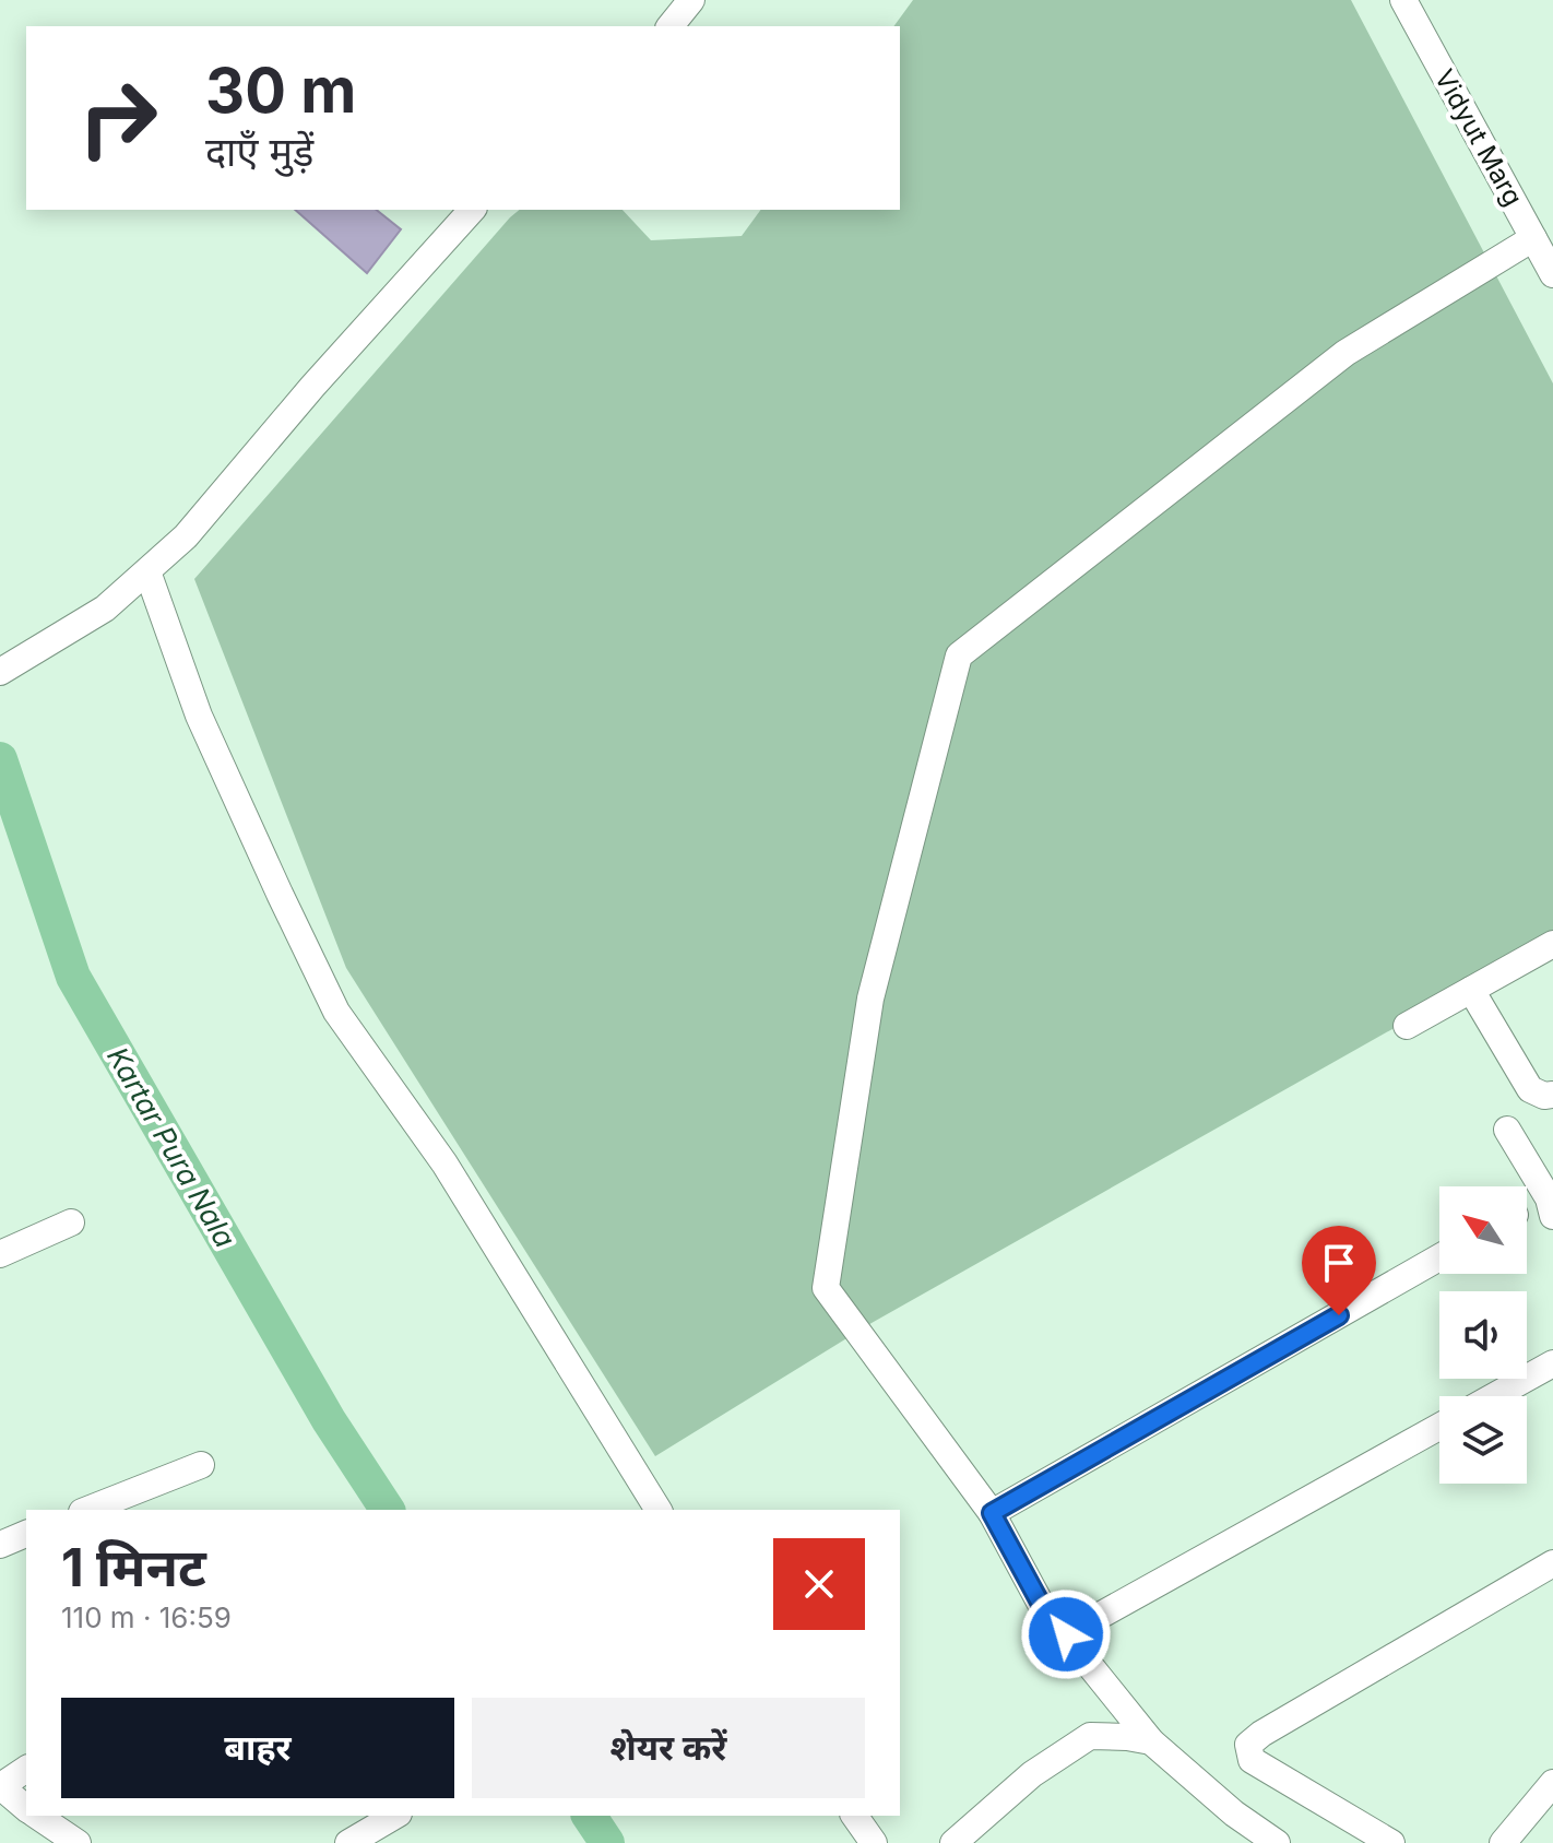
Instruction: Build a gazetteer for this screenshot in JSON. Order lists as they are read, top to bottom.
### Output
{
  "streets": {
    "street": ["Vidyut Marg"]
  },
  "water": ["Kartar Pura Nala"],
  "north": "top left",
  "page": {
    "turn": ["30 m", "दाएँ मुड़ें"],
    "heading": ["1 मिनट", "110 m · 16:59"],
    "buttons": ["बाहर", "शेयर करें"]
  }
}
